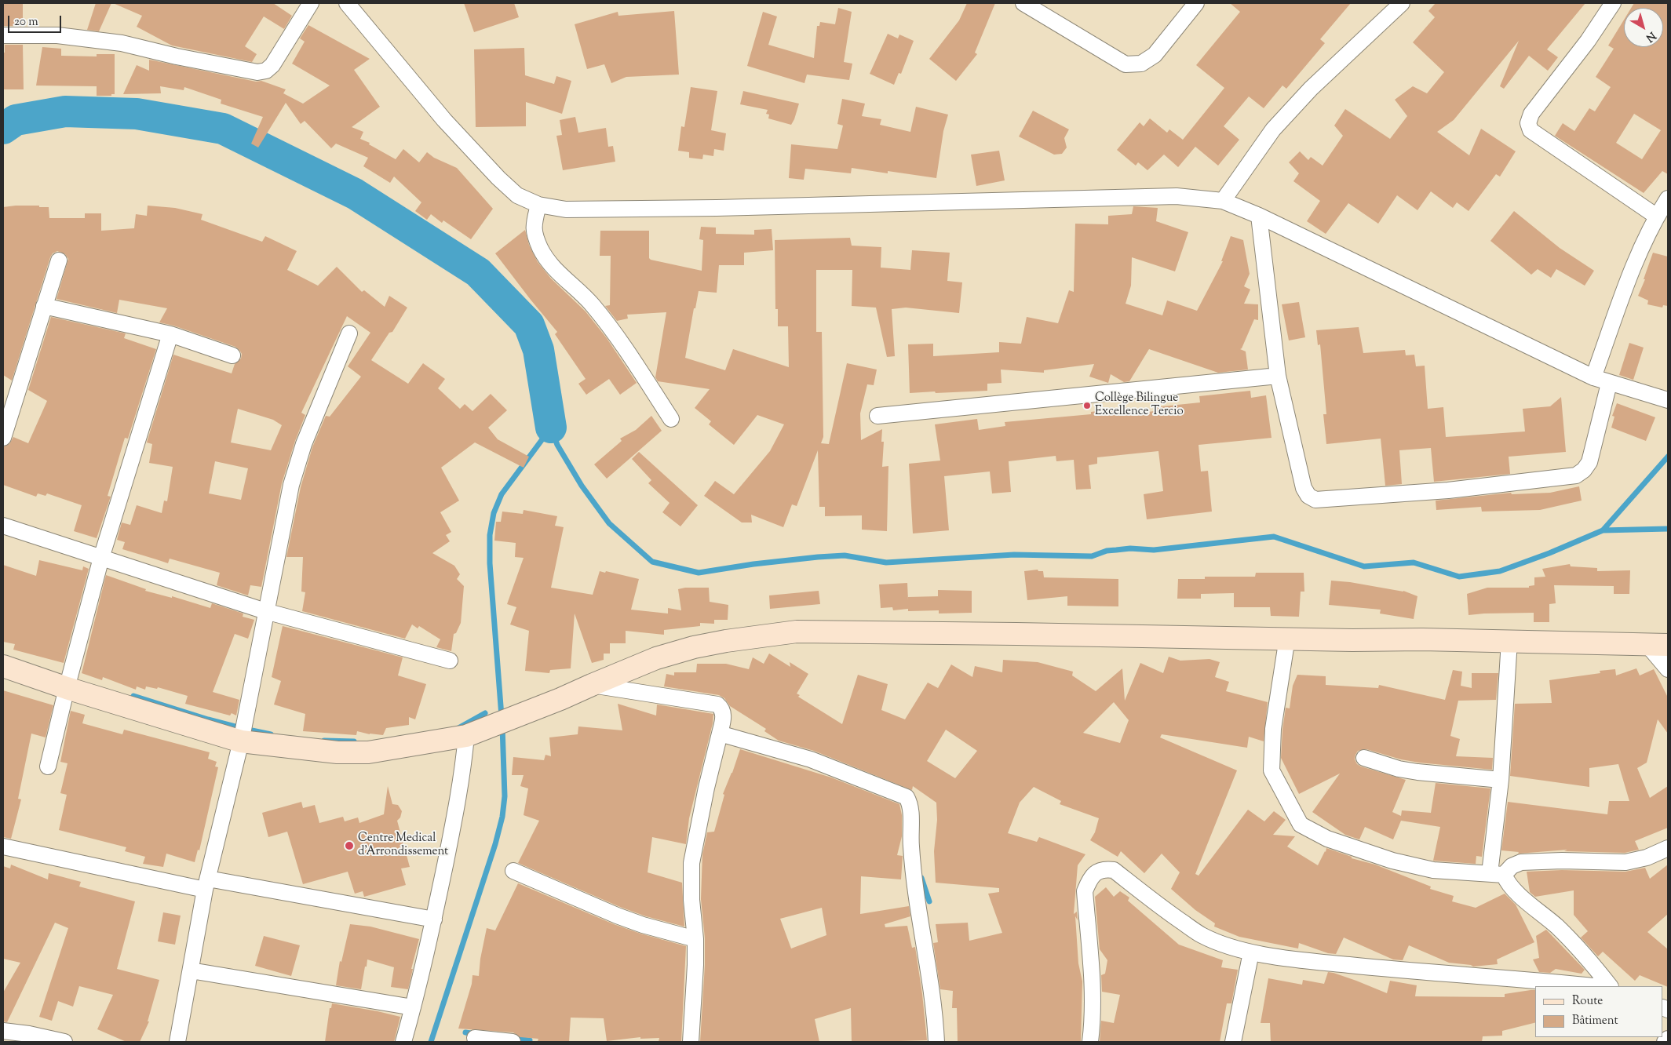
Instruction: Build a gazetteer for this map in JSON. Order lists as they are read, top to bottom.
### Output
{
  "places": ["Collège Bilingue Excellence Tercio", "Centre Medical d'Arrondissement"],
  "legend": ["Route", "Bâtiment"],
  "scale_bar": "20 m",
  "north": "bottom right"
}
